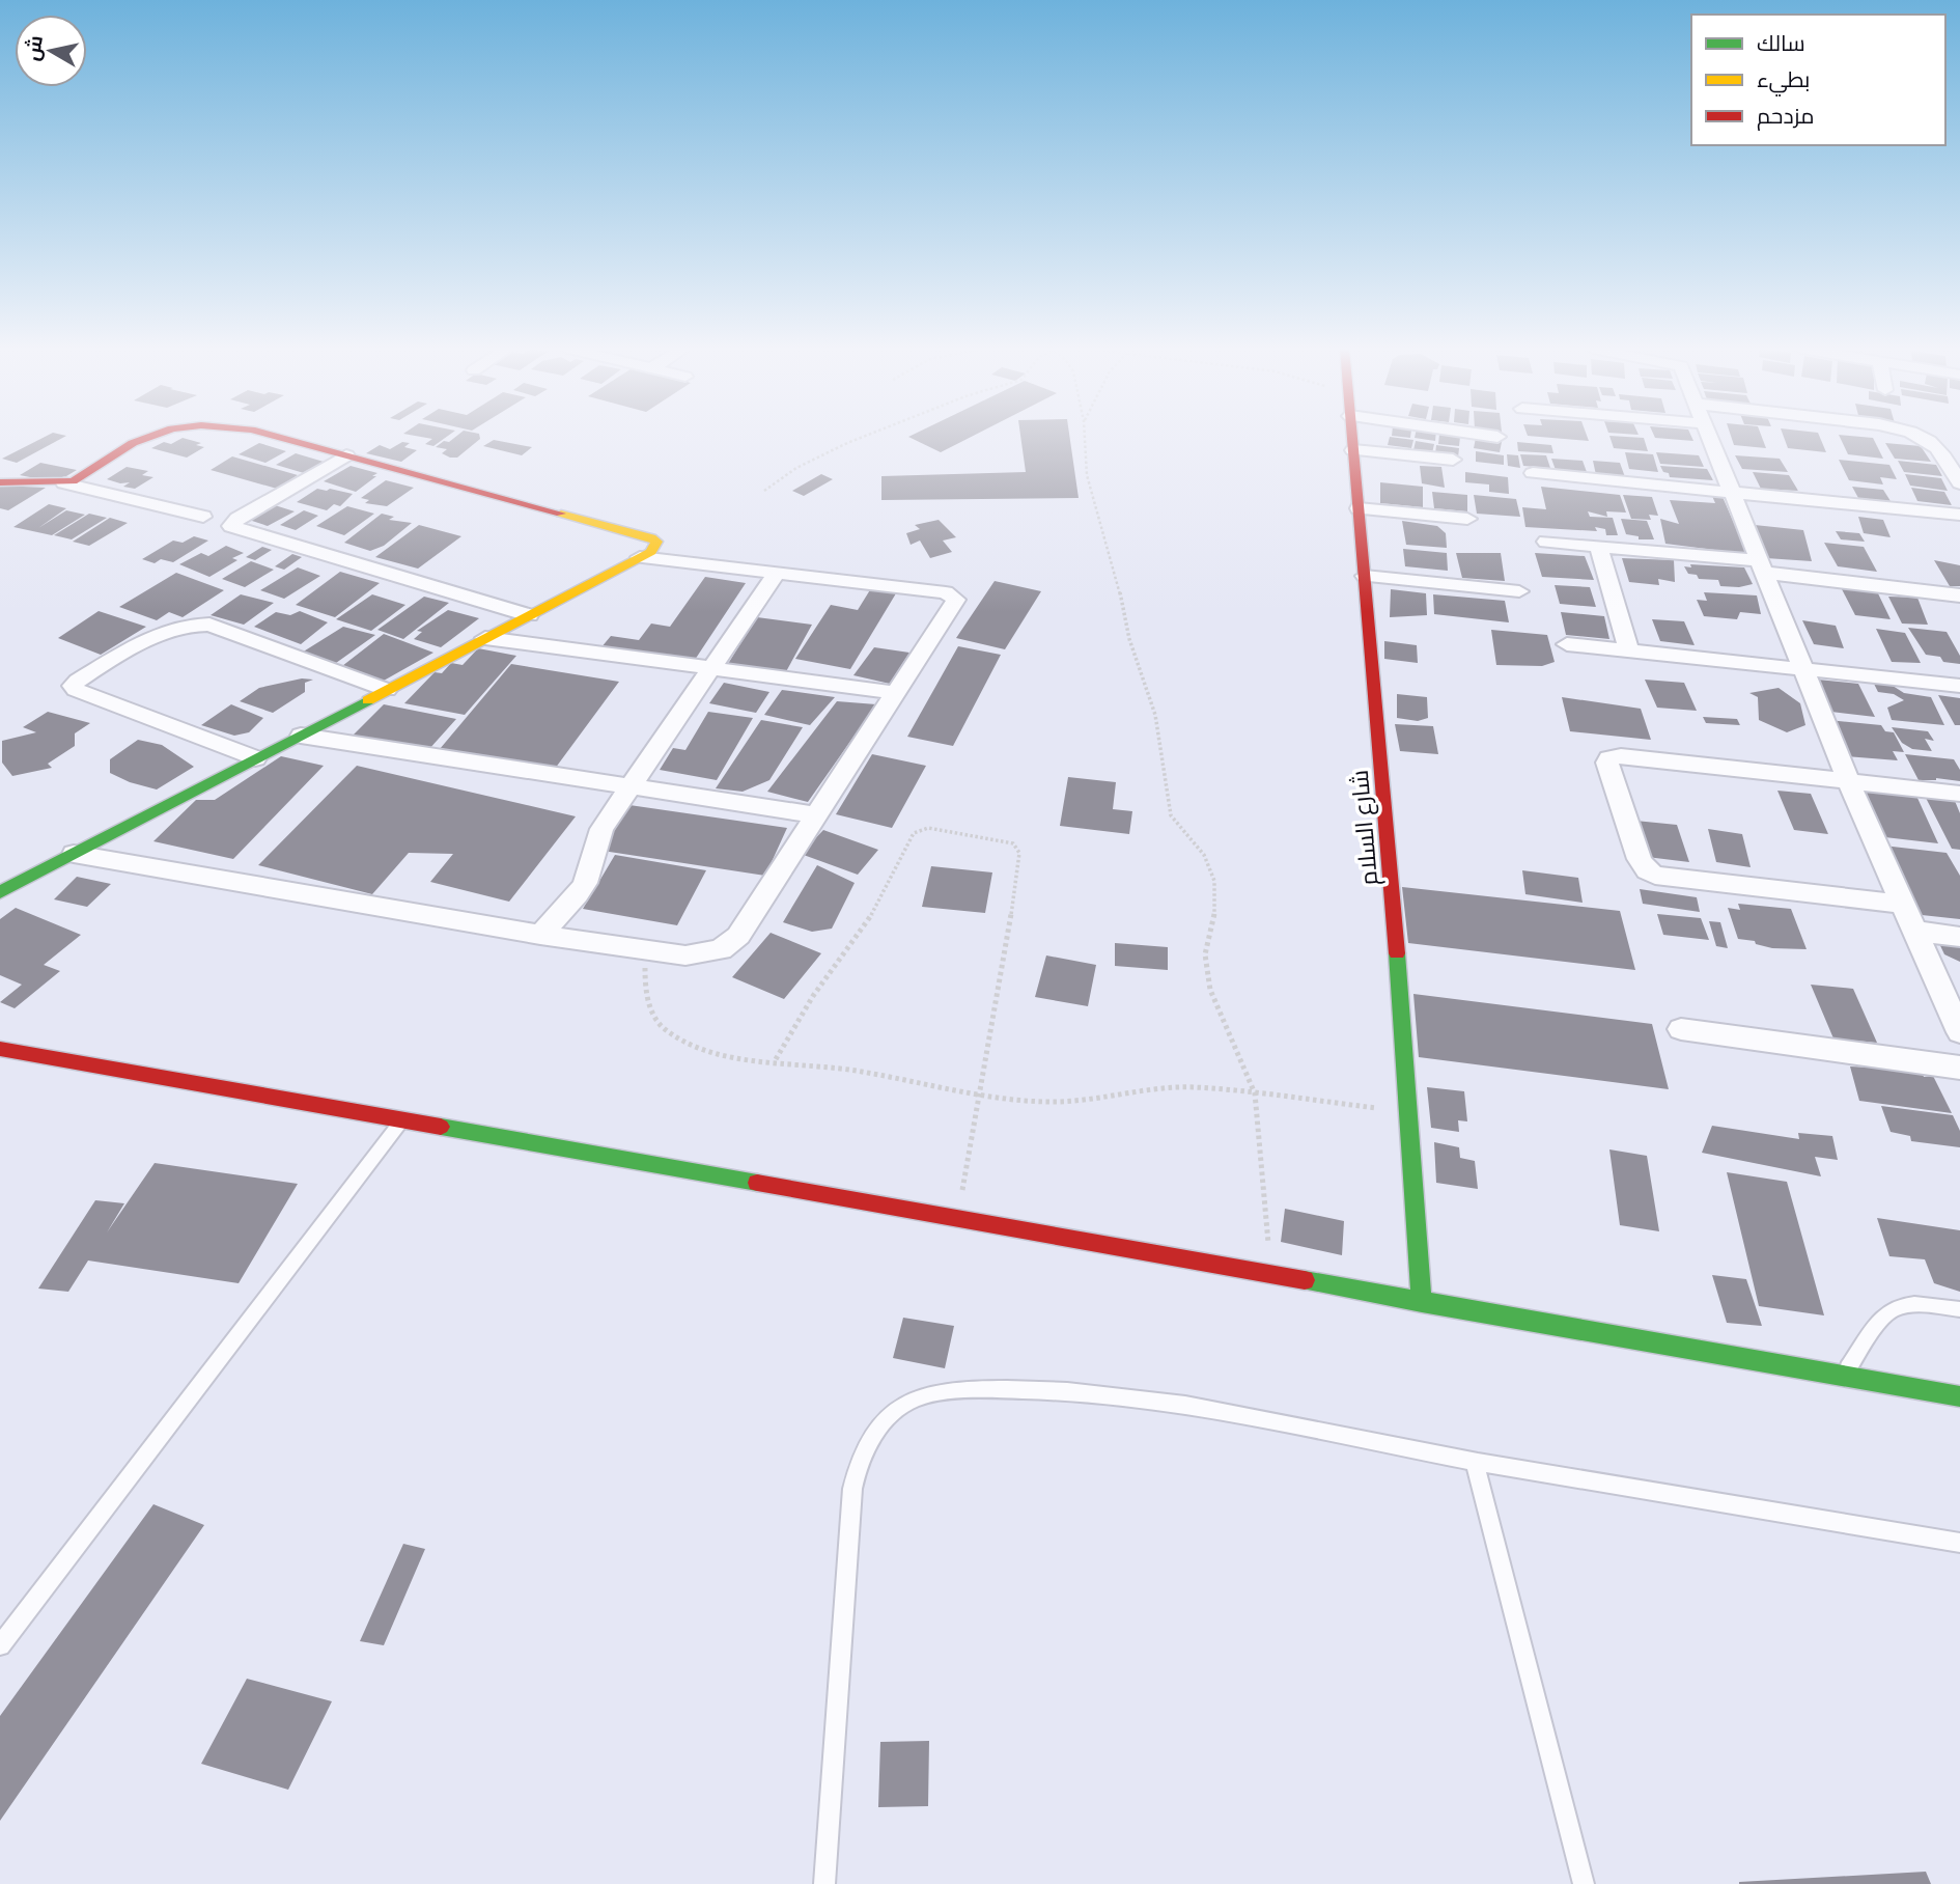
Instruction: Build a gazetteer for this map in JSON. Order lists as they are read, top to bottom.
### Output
{
  "streets": {
    "main road": ["شارع السلام"]
  },
  "legend": ["سالك", "بطيء", "مزدحم"],
  "north": "left"
}
